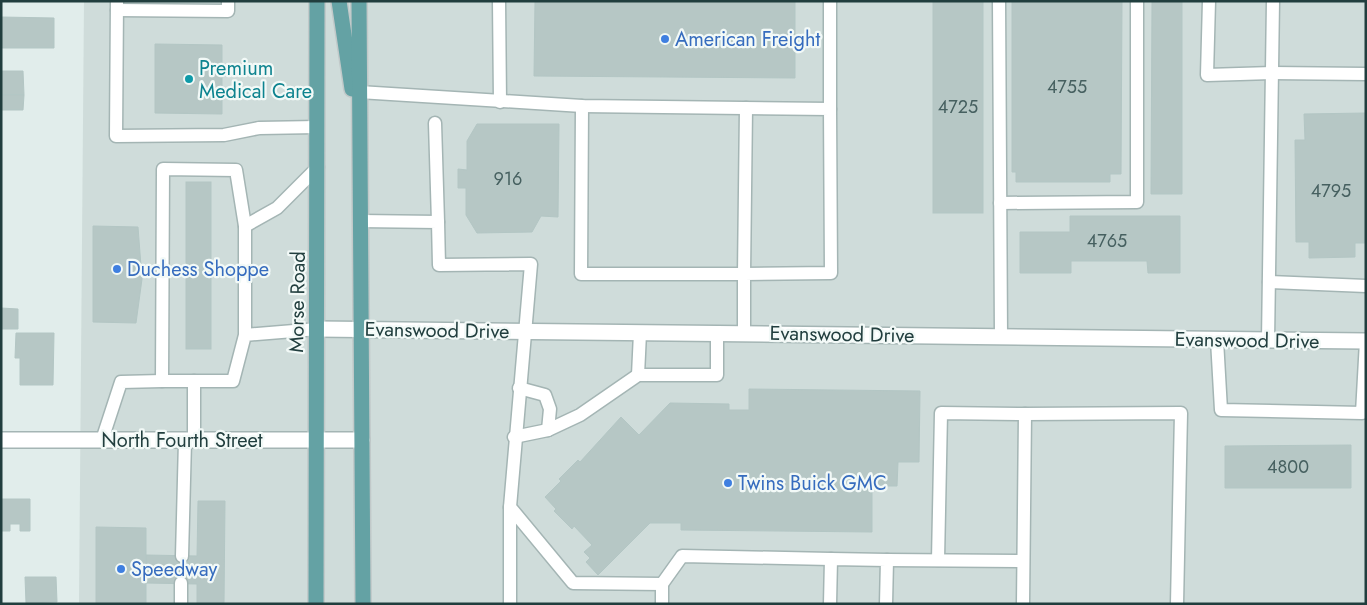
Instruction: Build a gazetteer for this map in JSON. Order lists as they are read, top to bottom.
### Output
{
  "streets": {
    "main road": ["Morse Road"],
    "street": ["Evanswood Drive", "North Fourth Street"]
  },
  "crossings": [
    ["Morse Road", "Evanswood Drive"],
    ["Morse Road", "North Fourth Street"]
  ],
  "places": [
    "American Freight",
    "Premium Medical Care",
    "Duchess Shoppe",
    "Twins Buick GMC",
    "Speedway"
  ],
  "house_numbers": [
    "4755",
    "4725",
    "916",
    "4795",
    "4765",
    "4800"
  ]
}
